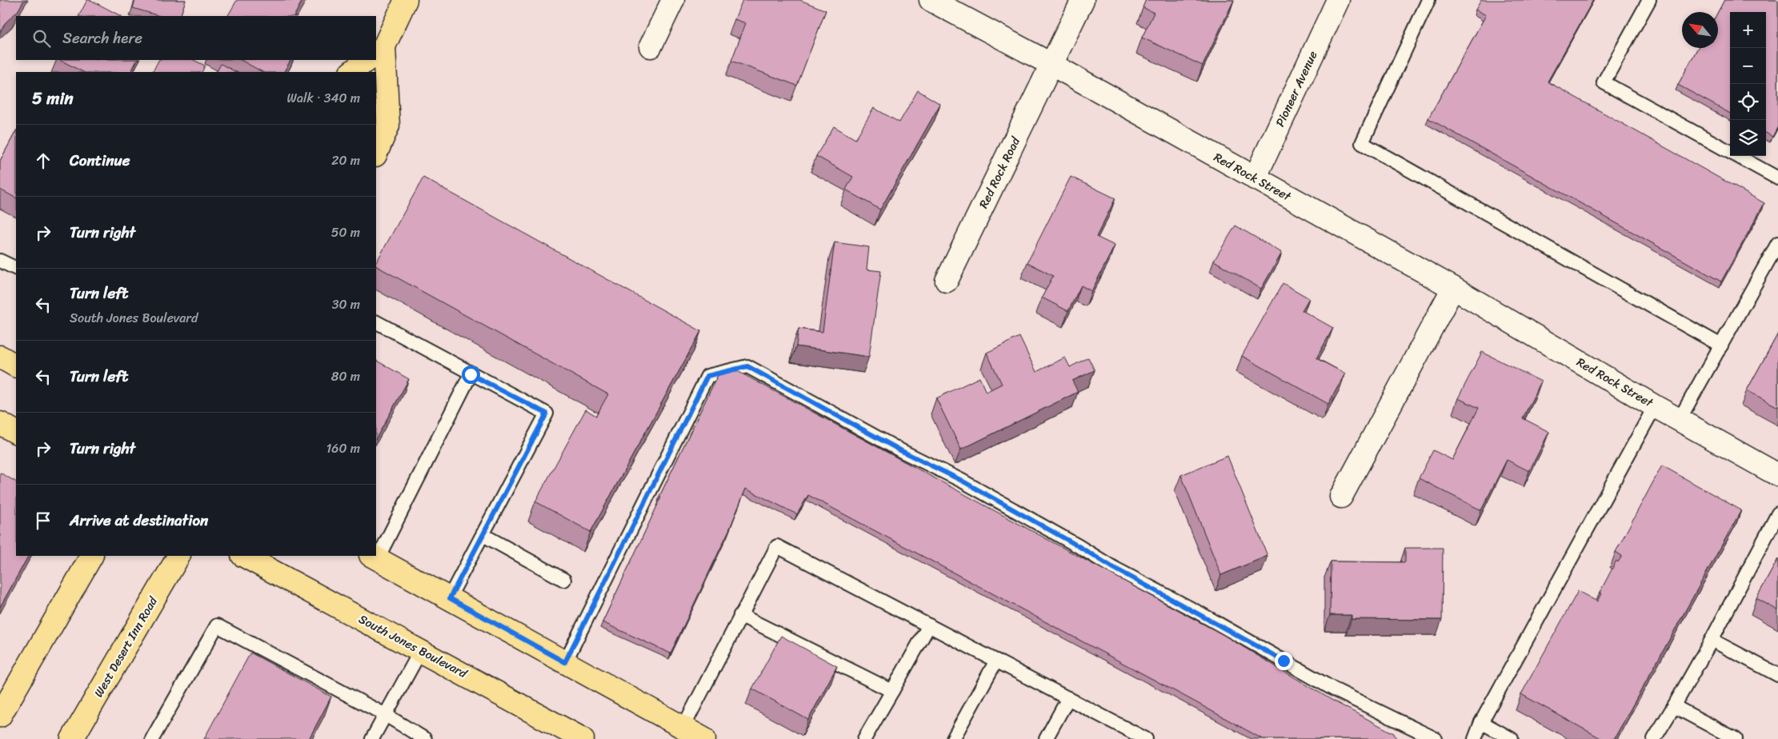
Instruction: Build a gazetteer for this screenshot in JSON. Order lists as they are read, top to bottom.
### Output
{
  "streets": {
    "main road": ["South Jones Boulevard", "West Desert Inn Road"],
    "street": ["Pioneer Avenue", "Red Rock Road", "Red Rock Street"]
  },
  "crossings": [
    ["Pioneer Avenue", "Red Rock Street"],
    ["Red Rock Road", "Red Rock Street"]
  ],
  "north": "top left",
  "page": {
    "map_buttons": ["+", "−"],
    "search": "Search here",
    "heading": ["5 min", "Walk · 340 m"],
    "list": [
      ["Continue", "20 m"],
      ["Turn right", "50 m"],
      ["Turn left", "South Jones Boulevard", "30 m"],
      ["Turn left", "80 m"],
      ["Turn right", "160 m"],
      "Arrive at destination"
    ]
  }
}
